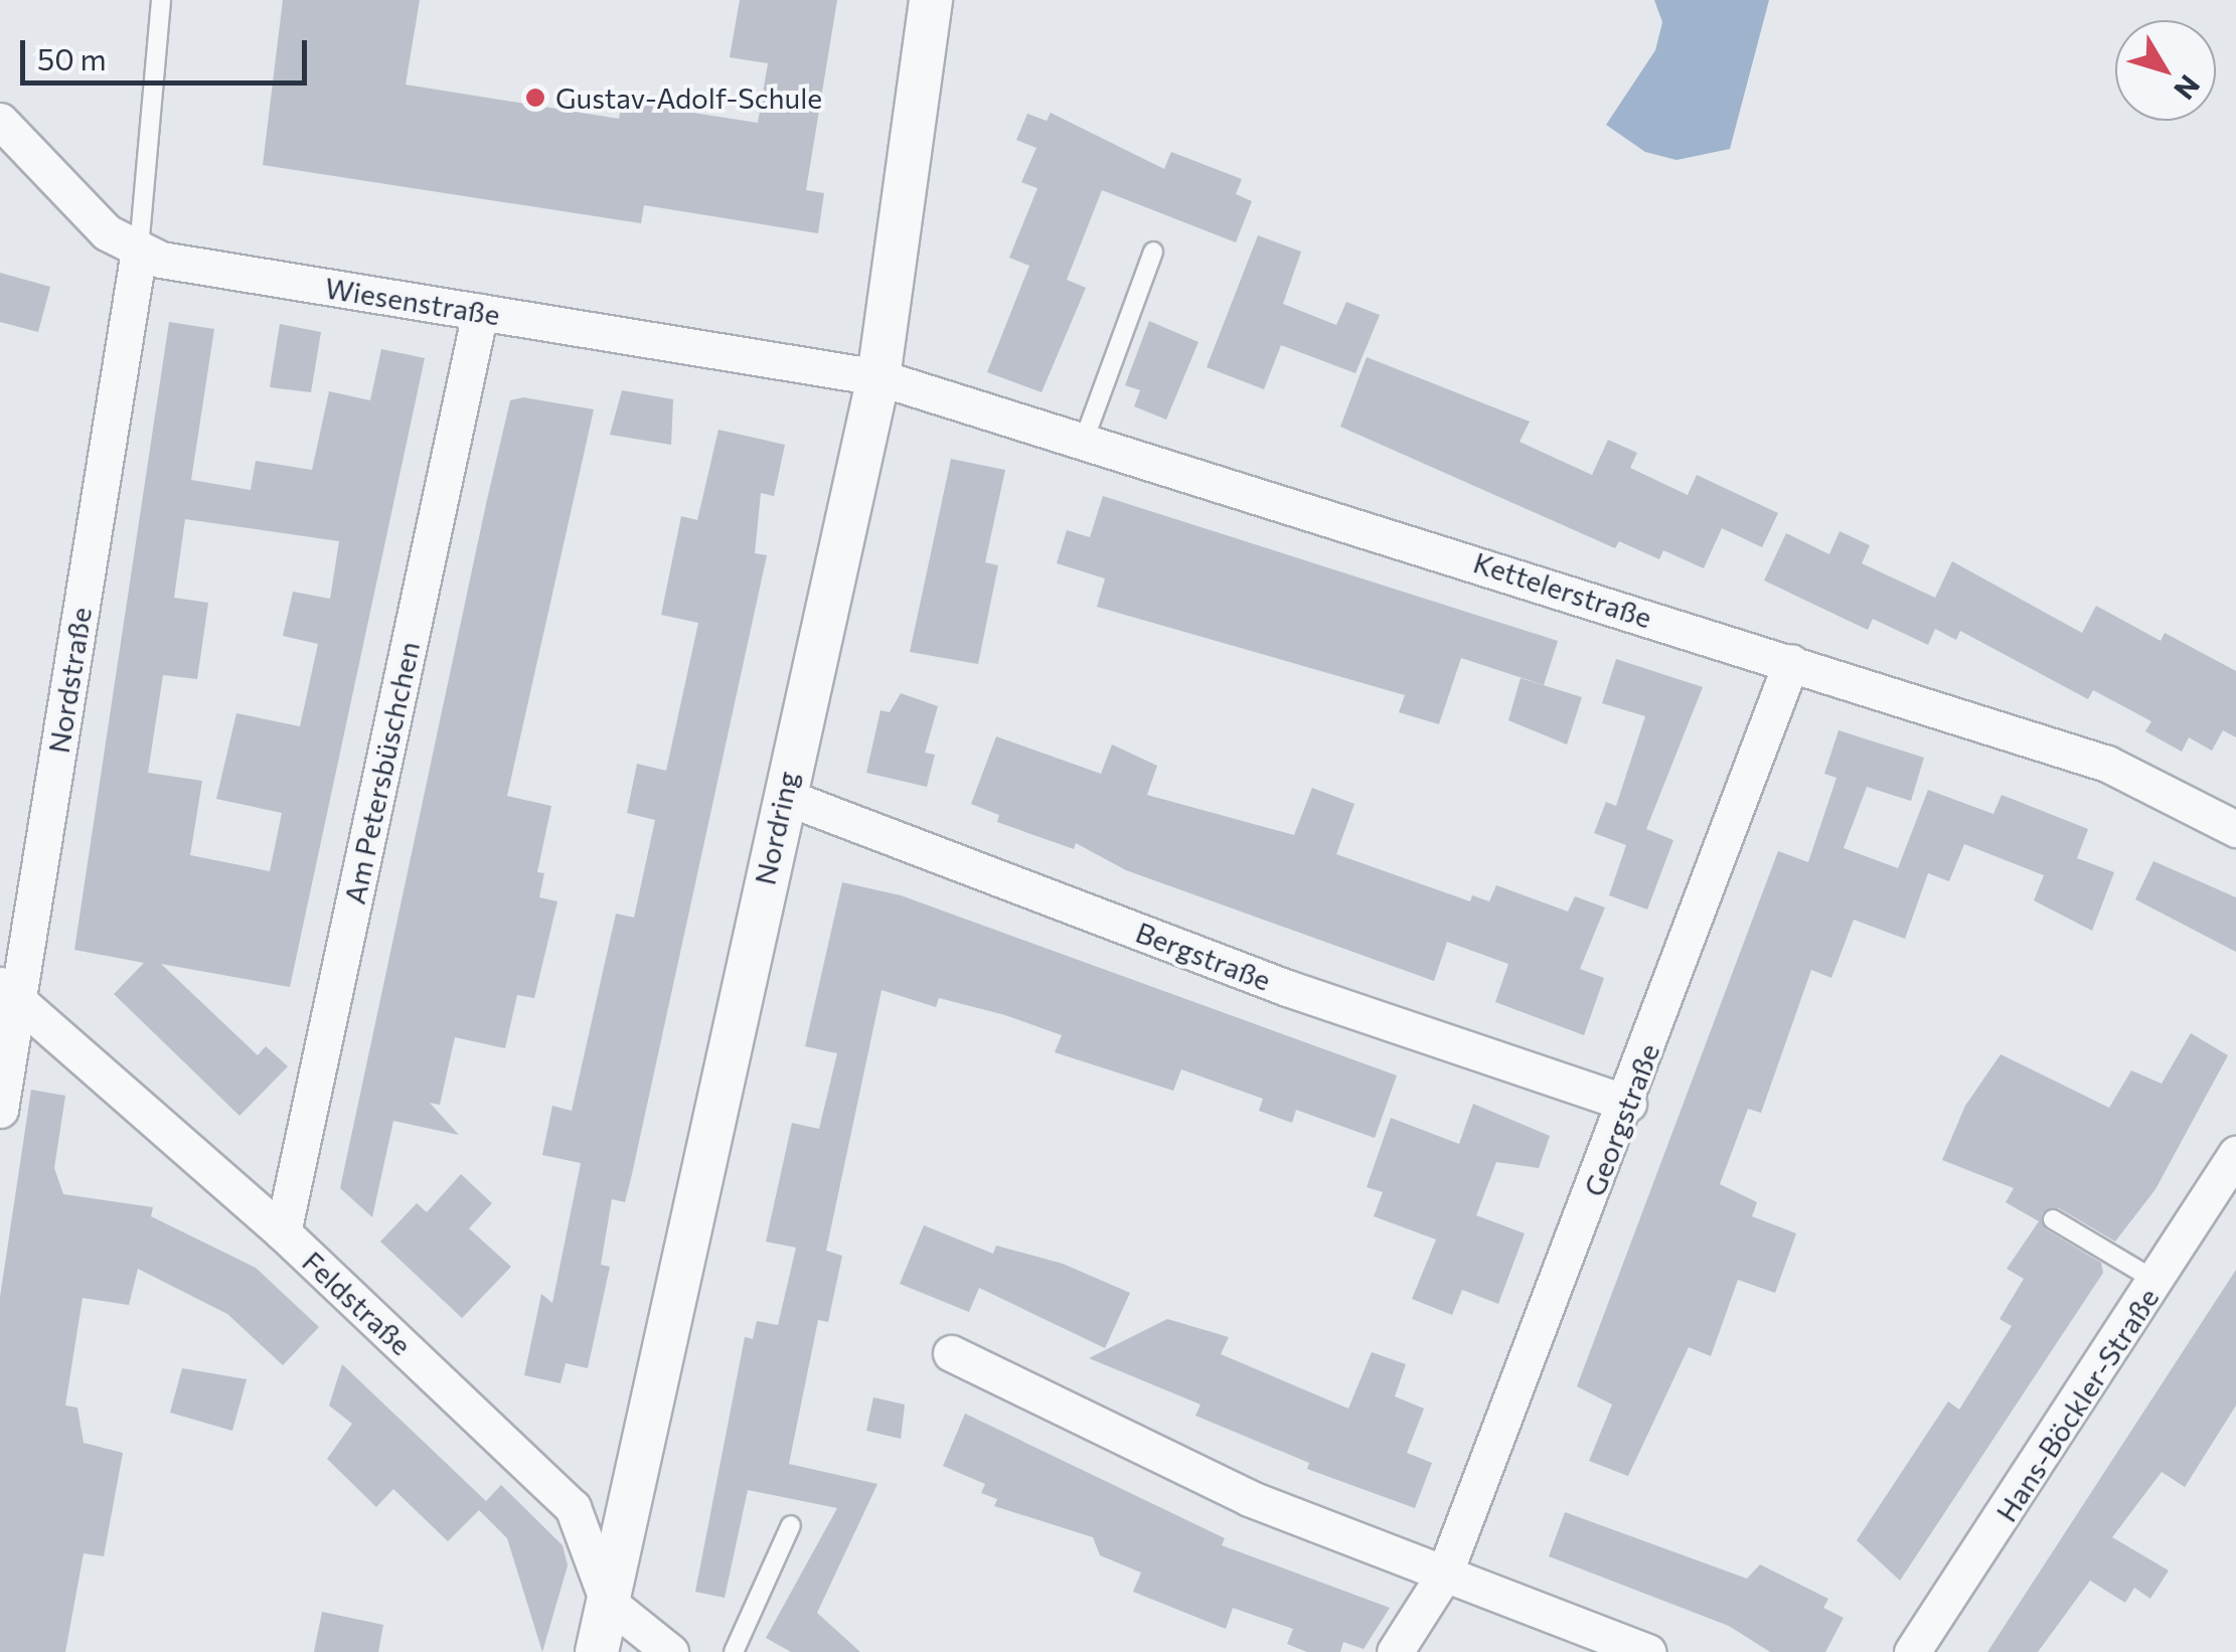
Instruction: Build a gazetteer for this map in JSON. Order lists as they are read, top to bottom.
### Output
{
  "streets": {
    "street": [
      "Wiesenstraße",
      "Kettelerstraße",
      "Nordstraße",
      "Am Petersbüschchen",
      "Nordring",
      "Bergstraße",
      "Georgstraße",
      "Feldstraße",
      "Hans-Böckler-Straße"
    ]
  },
  "crossings": [
    ["Wiesenstraße", "Kettelerstraße"],
    ["Wiesenstraße", "Nordstraße"],
    ["Wiesenstraße", "Am Petersbüschchen"],
    ["Wiesenstraße", "Nordring"],
    ["Kettelerstraße", "Nordring"],
    ["Kettelerstraße", "Georgstraße"],
    ["Nordstraße", "Feldstraße"],
    ["Am Petersbüschchen", "Feldstraße"],
    ["Nordring", "Bergstraße"],
    ["Nordring", "Feldstraße"],
    ["Bergstraße", "Georgstraße"]
  ],
  "places": ["Gustav-Adolf-Schule"],
  "scale_bar": "50 m",
  "north": "bottom right"
}
